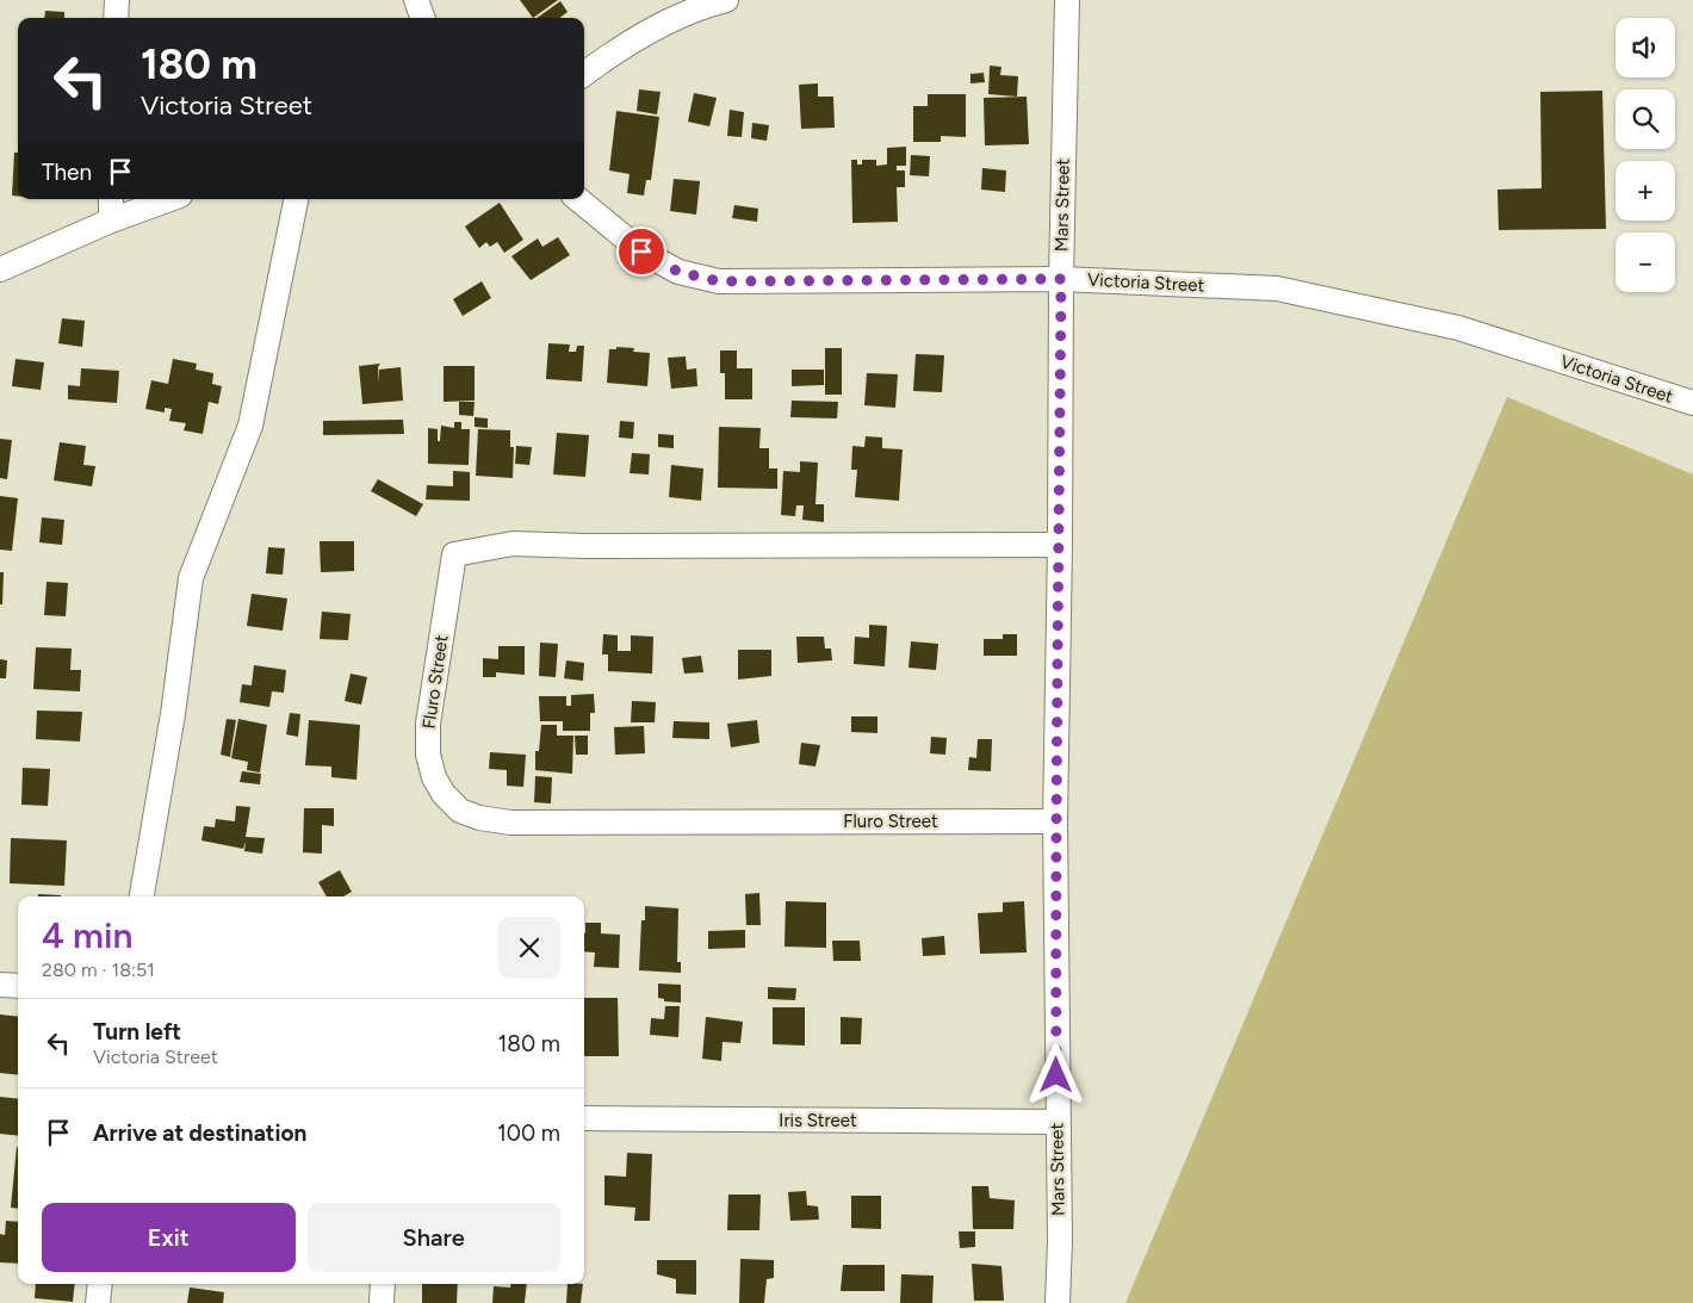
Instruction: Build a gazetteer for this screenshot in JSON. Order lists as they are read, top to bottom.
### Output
{
  "streets": {
    "street": [
      "Mars Street",
      "Victoria Street",
      "Fluro Street",
      "Iris Street"
    ]
  },
  "crossings": [
    ["Mars Street", "Victoria Street"],
    ["Mars Street", "Fluro Street"],
    ["Mars Street", "Iris Street"]
  ],
  "page": {
    "map_buttons": ["+", "−"],
    "turn": ["180 m", "Victoria Street"],
    "then": "Then",
    "heading": ["4 min", "280 m · 18:51"],
    "list": [
      {
        "name": "Turn left",
        "note": "Victoria Street",
        "value": "180 m"
      },
      {
        "name": "Arrive at destination",
        "value": "100 m"
      }
    ],
    "buttons": ["Exit", "Share"]
  }
}
